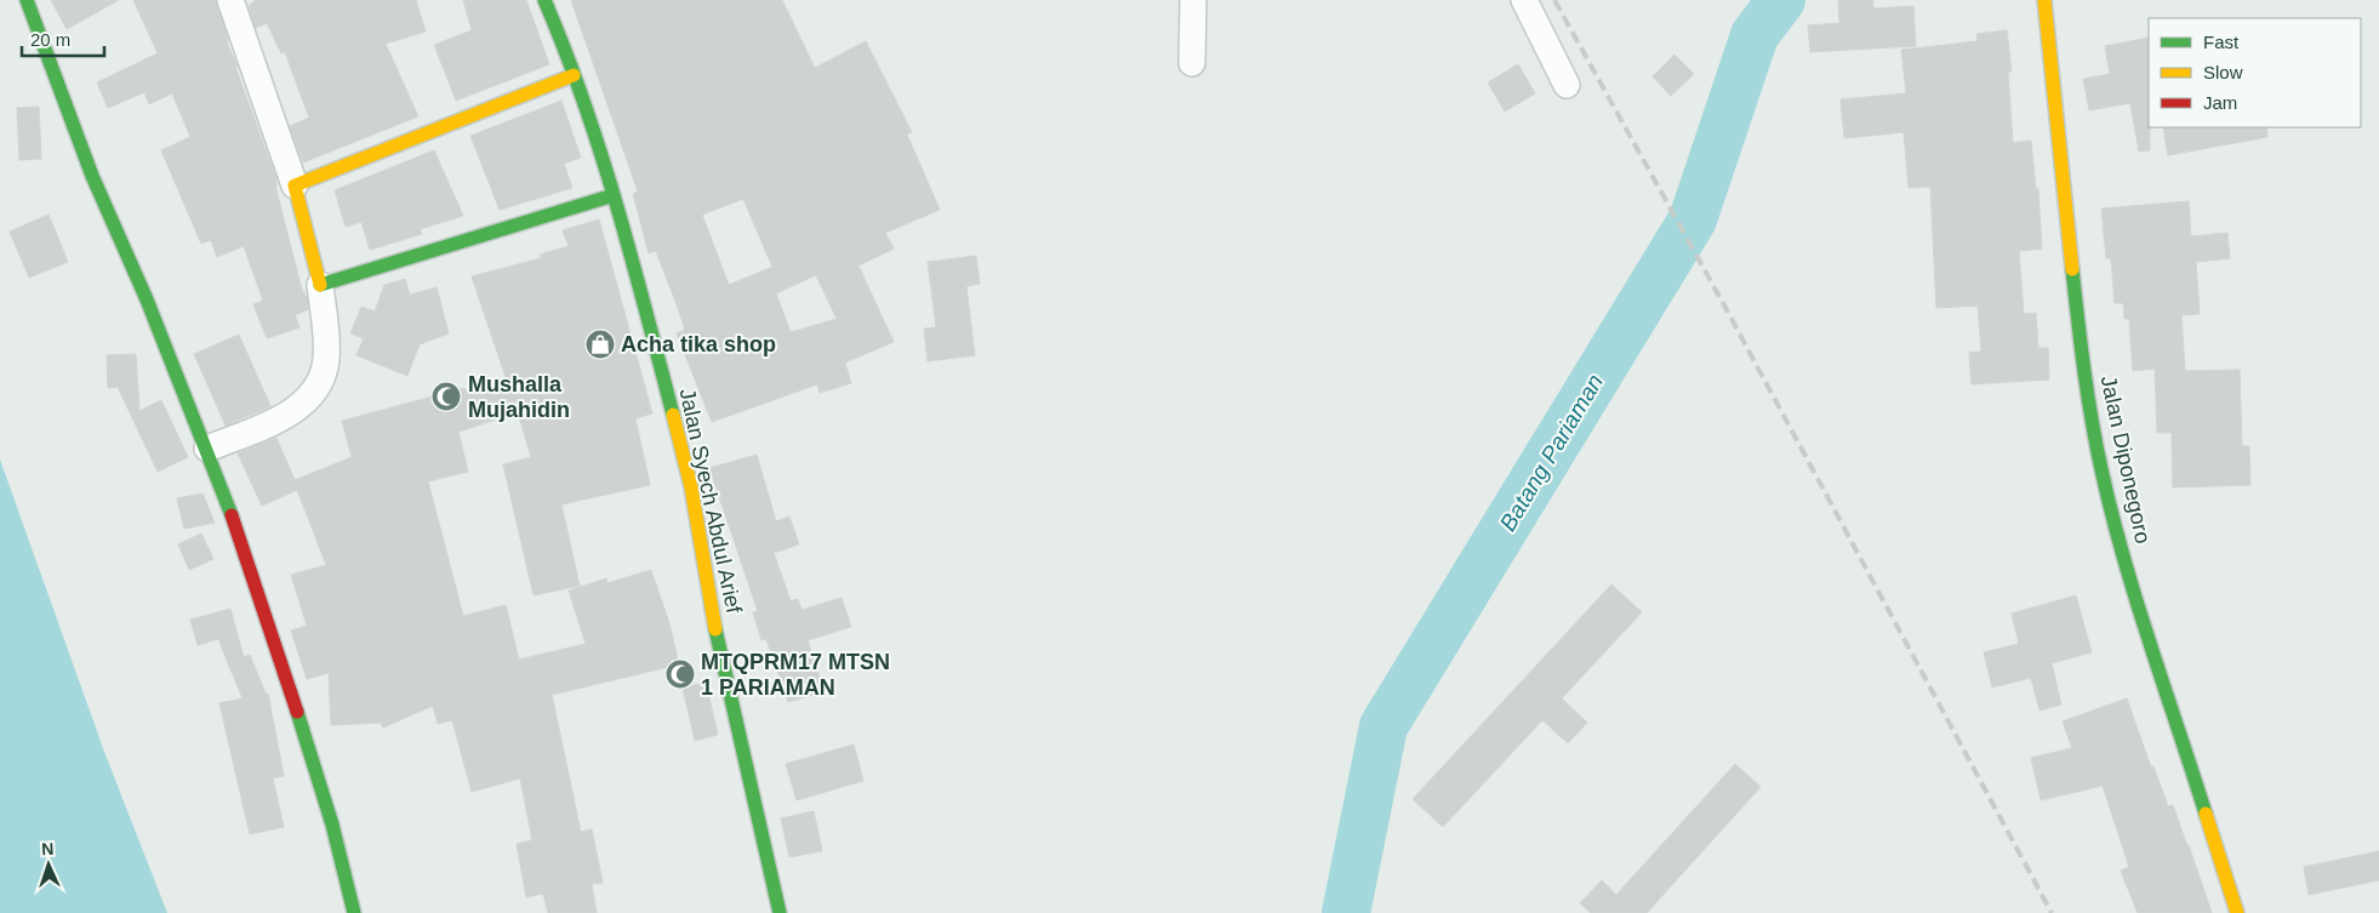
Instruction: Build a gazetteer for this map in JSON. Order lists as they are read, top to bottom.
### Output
{
  "streets": {
    "street": ["Jalan Diponegoro", "Jalan Syech Abdul Arief"]
  },
  "water": ["Batang Pariaman"],
  "places": {
    "shop": ["Acha tika shop"],
    "mosque": ["Mushalla Mujahidin", "MTQPRM17 MTSN 1 PARIAMAN"]
  },
  "legend": ["Fast", "Slow", "Jam"],
  "scale_bar": "20 m",
  "north": "top"
}
